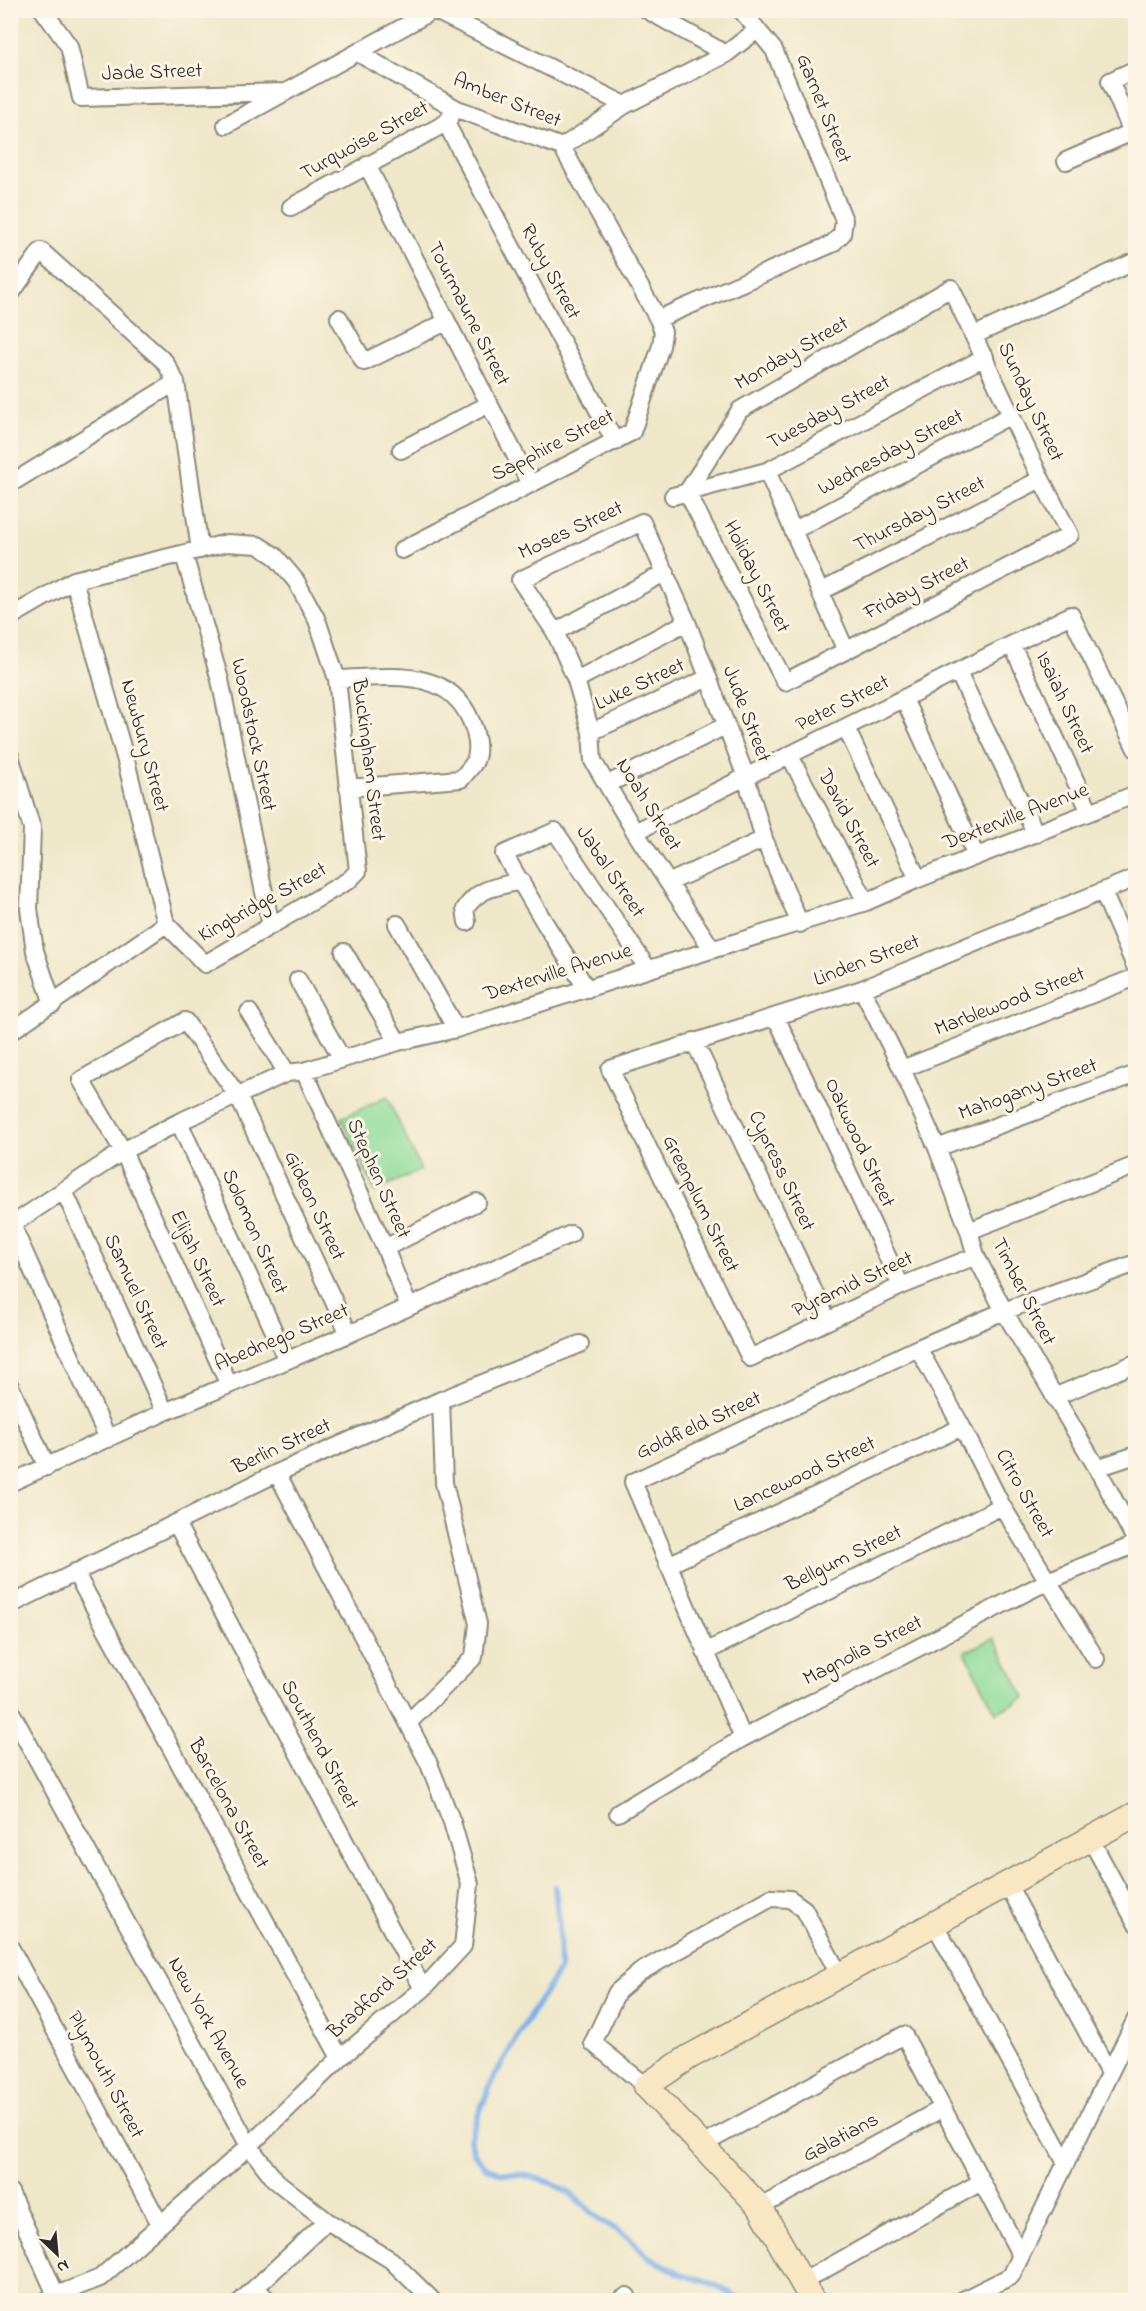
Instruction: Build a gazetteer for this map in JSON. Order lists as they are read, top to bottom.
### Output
{
  "streets": {
    "street": [
      "Jade Street",
      "Amber Street",
      "Garnet Street",
      "Turquoise Street",
      "Ruby Street",
      "Tourmaune Street",
      "Monday Street",
      "Sunday Street",
      "Tuesday Street",
      "Sapphire Street",
      "Wednesday Street",
      "Thursday Street",
      "Moses Street",
      "Holiday Street",
      "Friday Street",
      "Luke Street",
      "Isaiah Street",
      "Peter Street",
      "Jude Street",
      "Woodstock Street",
      "Newbury Street",
      "Buckingham Street",
      "Noah Street",
      "Dexterville Avenue",
      "David Street",
      "Jabal Street",
      "Kingbridge Street",
      "Linden Street",
      "Marblewood Street",
      "Mahogany Street",
      "Oakwood Street",
      "Cypress Street",
      "Stephen Street",
      "Greenplum Street",
      "Gideon Street",
      "Solomon Street",
      "Elijah Street",
      "Pyramid Street",
      "Samuel Street",
      "Timber Street",
      "Abednego Street",
      "Goldfield Street",
      "Berlin Street",
      "Lancewood Street",
      "Citro Street",
      "Bellgum Street",
      "Magnolia Street",
      "Southend Street",
      "Barcelona Street",
      "Bradford Street",
      "New York Avenue",
      "Plymouth Street",
      "Galatians"
    ]
  },
  "crossings": [
    ["Amber Street", "Garnet Street"],
    ["Amber Street", "Turquoise Street"],
    ["Amber Street", "Sapphire Street"],
    ["Garnet Street", "Sapphire Street"],
    ["Turquoise Street", "Ruby Street"],
    ["Turquoise Street", "Tourmaune Street"],
    ["Ruby Street", "Sapphire Street"],
    ["Tourmaune Street", "Sapphire Street"],
    ["Monday Street", "Sunday Street"],
    ["Monday Street", "Tuesday Street"],
    ["Monday Street", "Holiday Street"],
    ["Sunday Street", "Tuesday Street"],
    ["Sunday Street", "Wednesday Street"],
    ["Sunday Street", "Thursday Street"],
    ["Sunday Street", "Friday Street"],
    ["Tuesday Street", "Holiday Street"],
    ["Moses Street", "Jude Street"],
    ["Moses Street", "Noah Street"],
    ["Holiday Street", "Friday Street"],
    ["Luke Street", "Jude Street"],
    ["Luke Street", "Noah Street"],
    ["Isaiah Street", "Peter Street"],
    ["Isaiah Street", "Dexterville Avenue"],
    ["Peter Street", "Jude Street"],
    ["Peter Street", "Noah Street"],
    ["Peter Street", "David Street"],
    ["Jude Street", "Dexterville Avenue"],
    ["Woodstock Street", "Buckingham Street"],
    ["Woodstock Street", "Kingbridge Street"],
    ["Newbury Street", "Buckingham Street"],
    ["Newbury Street", "Kingbridge Street"],
    ["Buckingham Street", "Kingbridge Street"],
    ["Noah Street", "Dexterville Avenue"],
    ["Dexterville Avenue", "David Street"],
    ["Dexterville Avenue", "Jabal Street"],
    ["Dexterville Avenue", "Stephen Street"],
    ["Dexterville Avenue", "Gideon Street"],
    ["Dexterville Avenue", "Solomon Street"],
    ["Dexterville Avenue", "Elijah Street"],
    ["Dexterville Avenue", "Samuel Street"],
    ["Linden Street", "Oakwood Street"],
    ["Linden Street", "Cypress Street"],
    ["Linden Street", "Greenplum Street"],
    ["Linden Street", "Timber Street"],
    ["Marblewood Street", "Timber Street"],
    ["Mahogany Street", "Timber Street"],
    ["Oakwood Street", "Pyramid Street"],
    ["Cypress Street", "Pyramid Street"],
    ["Stephen Street", "Abednego Street"],
    ["Greenplum Street", "Pyramid Street"],
    ["Gideon Street", "Elijah Street"],
    ["Gideon Street", "Abednego Street"],
    ["Solomon Street", "Abednego Street"],
    ["Elijah Street", "Abednego Street"],
    ["Pyramid Street", "Timber Street"],
    ["Samuel Street", "Abednego Street"],
    ["Timber Street", "Goldfield Street"],
    ["Timber Street", "Magnolia Street"],
    ["Goldfield Street", "Lancewood Street"],
    ["Goldfield Street", "Citro Street"],
    ["Goldfield Street", "Bellgum Street"],
    ["Goldfield Street", "Magnolia Street"],
    ["Berlin Street", "Southend Street"],
    ["Berlin Street", "Barcelona Street"],
    ["Berlin Street", "Bradford Street"],
    ["Lancewood Street", "Citro Street"],
    ["Citro Street", "Bellgum Street"],
    ["Citro Street", "Magnolia Street"],
    ["Southend Street", "Bradford Street"],
    ["Barcelona Street", "Bradford Street"],
    ["Bradford Street", "New York Avenue"],
    ["Bradford Street", "Plymouth Street"]
  ],
  "north": "bottom right"
}
